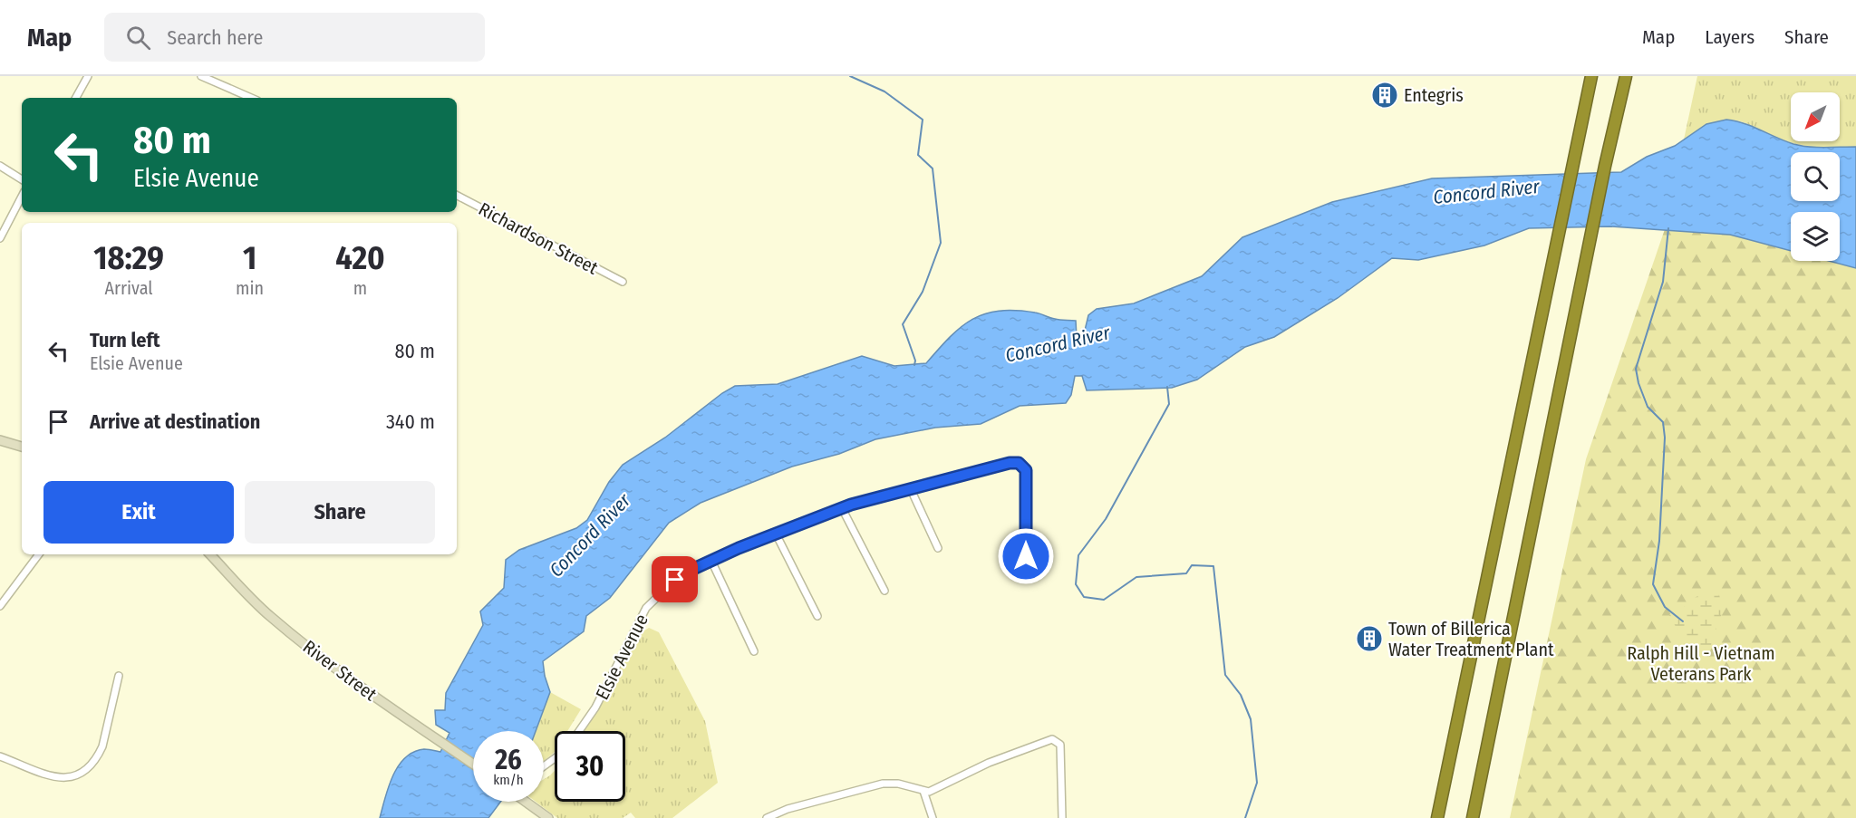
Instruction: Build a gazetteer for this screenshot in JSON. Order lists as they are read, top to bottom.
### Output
{
  "streets": {
    "main road": ["River Street"],
    "street": ["Richardson Street", "Elsie Avenue"]
  },
  "water": ["Concord River"],
  "parks": ["Ralph Hill - Vietnam Veterans Park"],
  "places": {
    "building": ["Entegris", "Town of Billerica Water Treatment Plant"]
  },
  "north": "bottom left",
  "page": {
    "header": "Map",
    "search": "Search here",
    "nav": ["Map", "Layers", "Share"],
    "turn": ["80 m", "Elsie Avenue"],
    "eta": [
      "18:29",
      "Arrival",
      "1",
      "min",
      "420",
      "m"
    ],
    "list": [
      {
        "name": "Turn left",
        "note": "Elsie Avenue",
        "value": "80 m"
      },
      {
        "name": "Arrive at destination",
        "value": "340 m"
      }
    ],
    "buttons": ["Exit", "Share"],
    "speed": "26 km/h",
    "limit": "30"
  }
}
